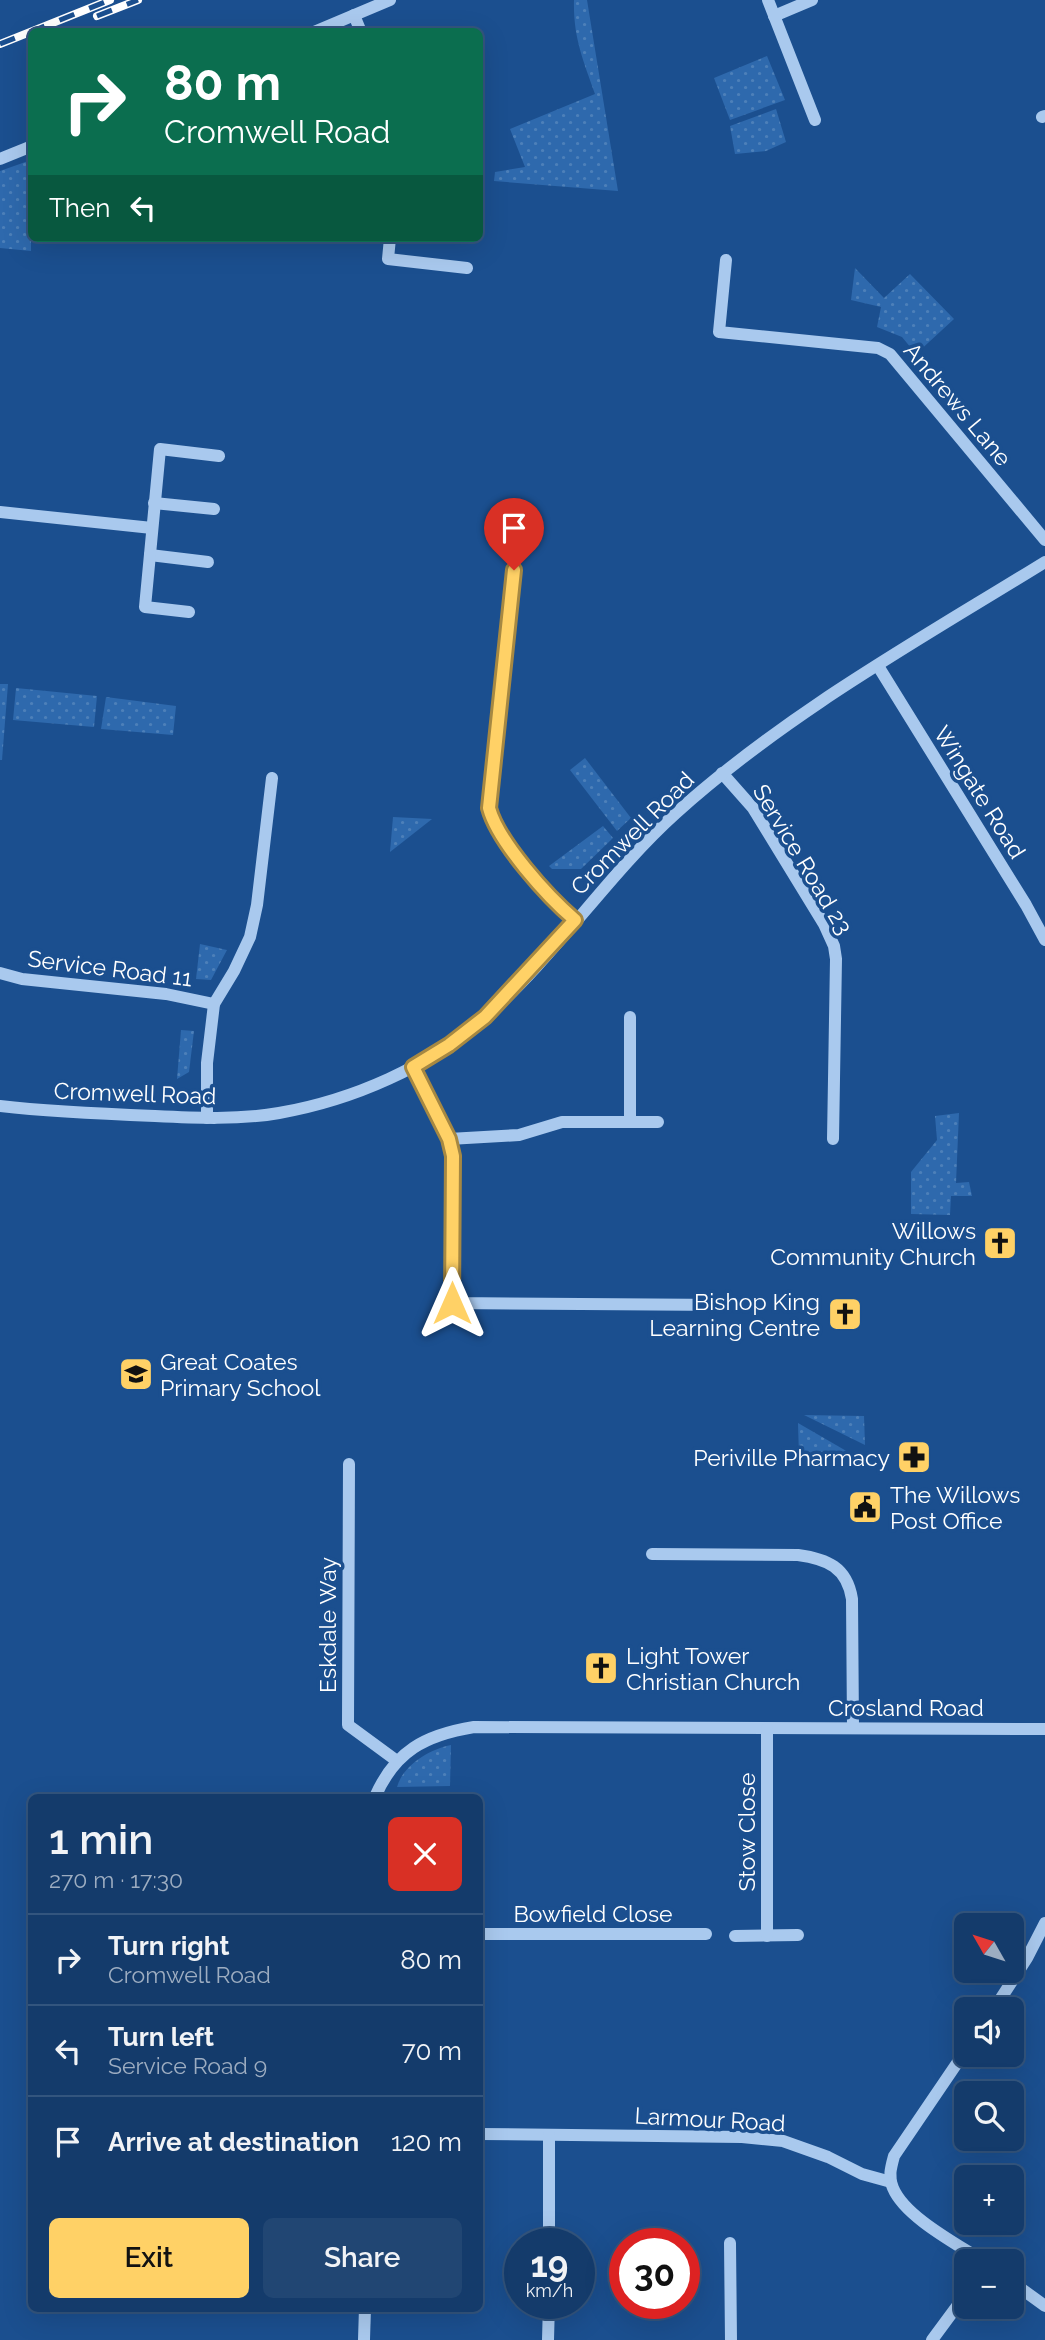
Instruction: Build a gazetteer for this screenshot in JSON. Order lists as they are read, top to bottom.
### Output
{
  "streets": {
    "street": [
      "Andrews Lane",
      "Wingate Road",
      "Cromwell Road",
      "Service Road 23",
      "Service Road 11",
      "Eskdale Way",
      "Crosland Road",
      "Stow Close",
      "Bowfield Close",
      "Larmour Road"
    ]
  },
  "crossings": [
    ["Wingate Road", "Cromwell Road"],
    ["Cromwell Road", "Service Road 23"],
    ["Eskdale Way", "Crosland Road"],
    ["Crosland Road", "Stow Close"]
  ],
  "places": {
    "church": ["Willows Community Church", "Bishop King Learning Centre", "Light Tower Christian Church"],
    "school or university": ["Great Coates Primary School"],
    "pharmacy": ["Periville Pharmacy"],
    "public building": ["The Willows Post Office"]
  },
  "north": "top left",
  "page": {
    "turn": ["80 m", "Cromwell Road"],
    "then": "Then",
    "heading": ["1 min", "270 m · 17:30"],
    "map_buttons": ["+", "−"],
    "list": [
      {
        "name": "Turn right",
        "note": "Cromwell Road",
        "value": "80 m"
      },
      {
        "name": "Turn left",
        "note": "Service Road 9",
        "value": "70 m"
      },
      {
        "name": "Arrive at destination",
        "value": "120 m"
      }
    ],
    "buttons": ["Exit", "Share"],
    "speed": "19 km/h",
    "limit": "30"
  }
}
